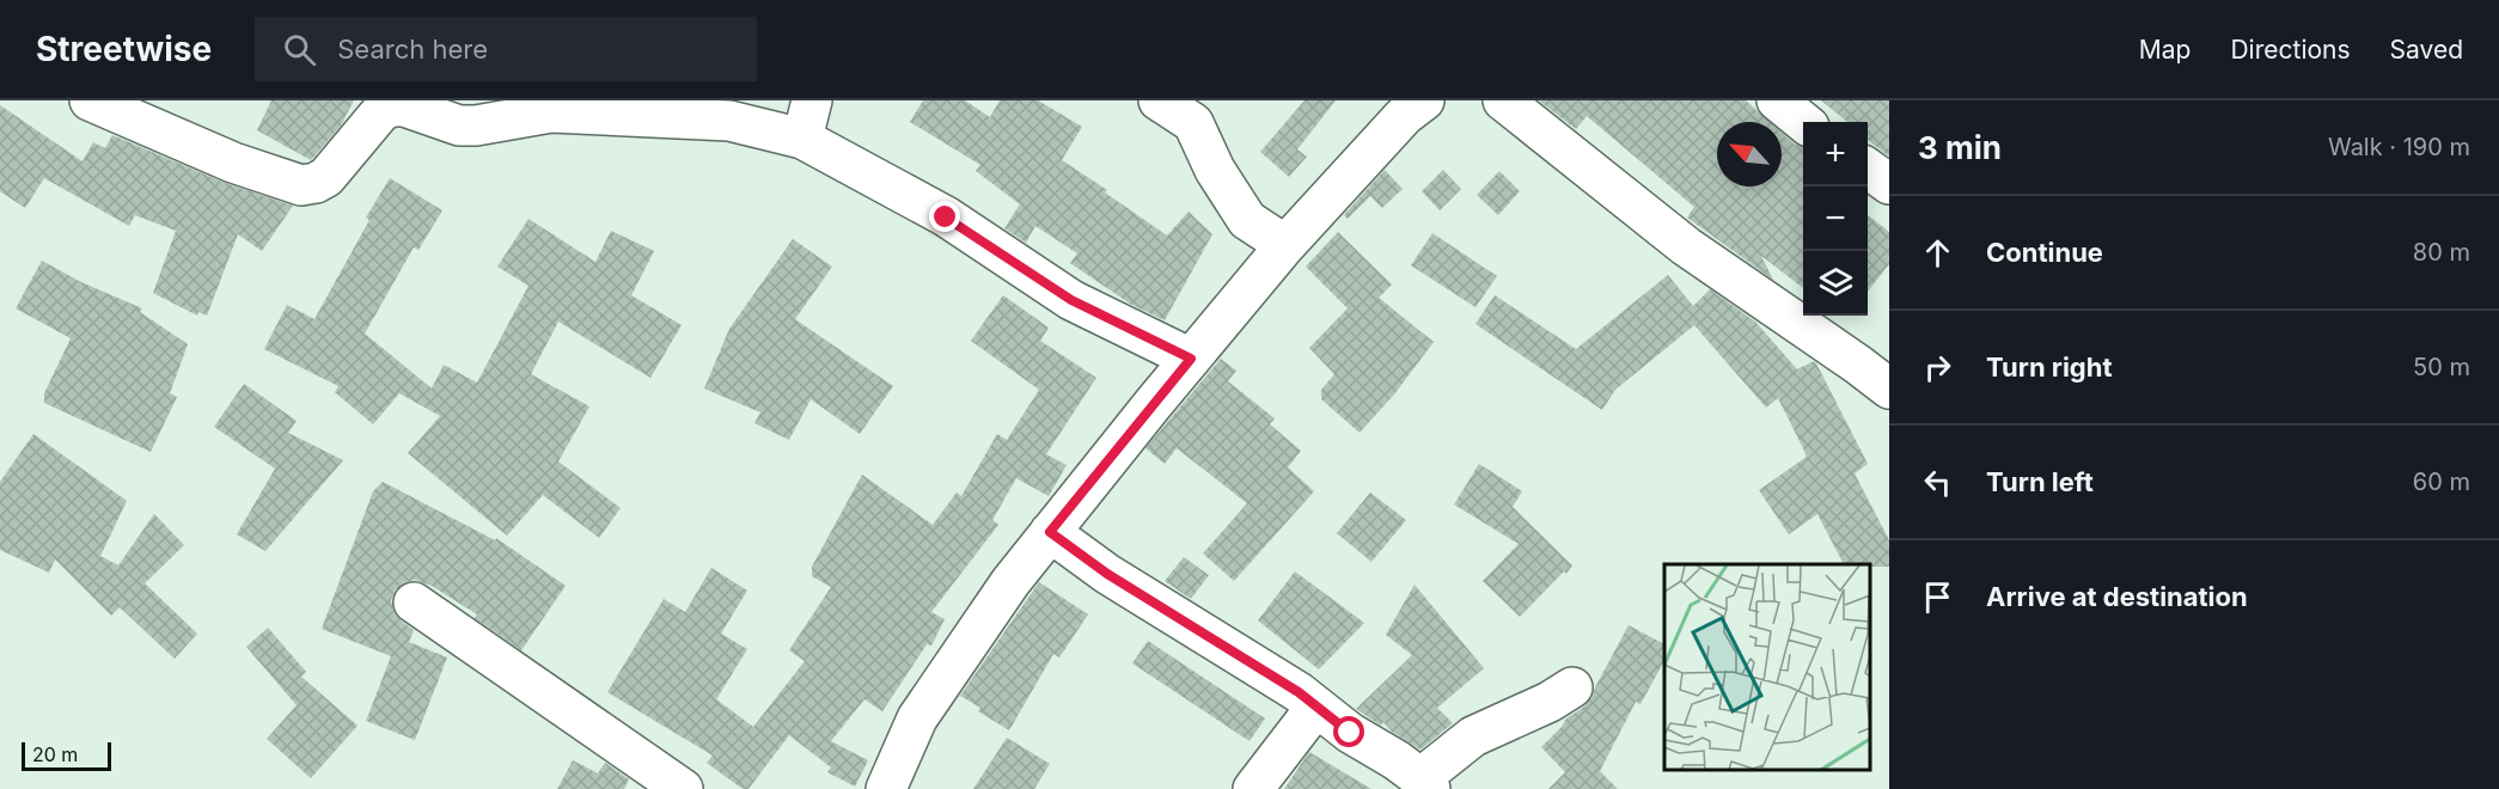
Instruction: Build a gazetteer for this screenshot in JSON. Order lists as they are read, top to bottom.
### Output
{
  "scale_bar": "20 m",
  "north": "top left",
  "page": {
    "header": "Streetwise",
    "search": "Search here",
    "nav": ["Map", "Directions", "Saved"],
    "heading": ["3 min", "Walk · 190 m"],
    "map_buttons": ["+", "−"],
    "list": [
      ["Continue", "80 m"],
      ["Turn right", "50 m"],
      ["Turn left", "60 m"],
      "Arrive at destination"
    ],
    "scale": "20 m"
  }
}
